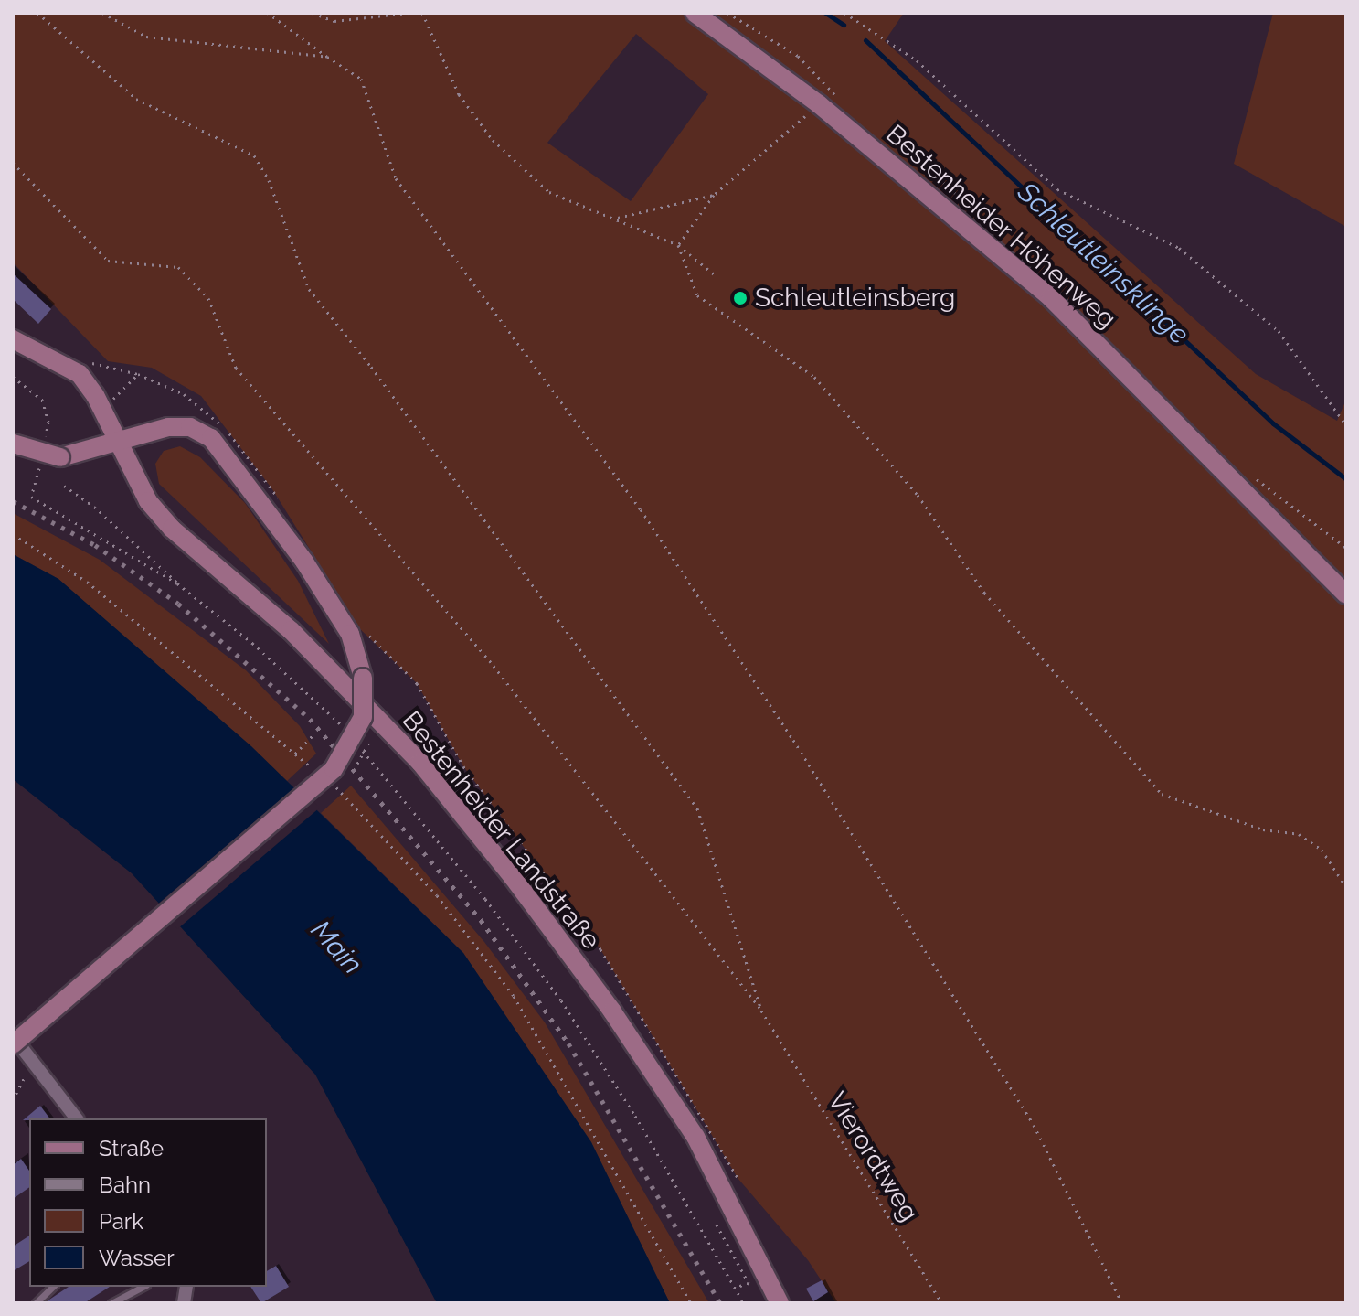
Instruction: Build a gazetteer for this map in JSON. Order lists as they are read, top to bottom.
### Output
{
  "streets": {
    "main road": ["Bestenheider Höhenweg", "Bestenheider Landstraße"],
    "path": ["Vierordtweg"]
  },
  "water": ["Schleutleinsklinge", "Main"],
  "places": ["Schleutleinsberg"],
  "legend": [
    "Straße",
    "Bahn",
    "Park",
    "Wasser"
  ]
}
